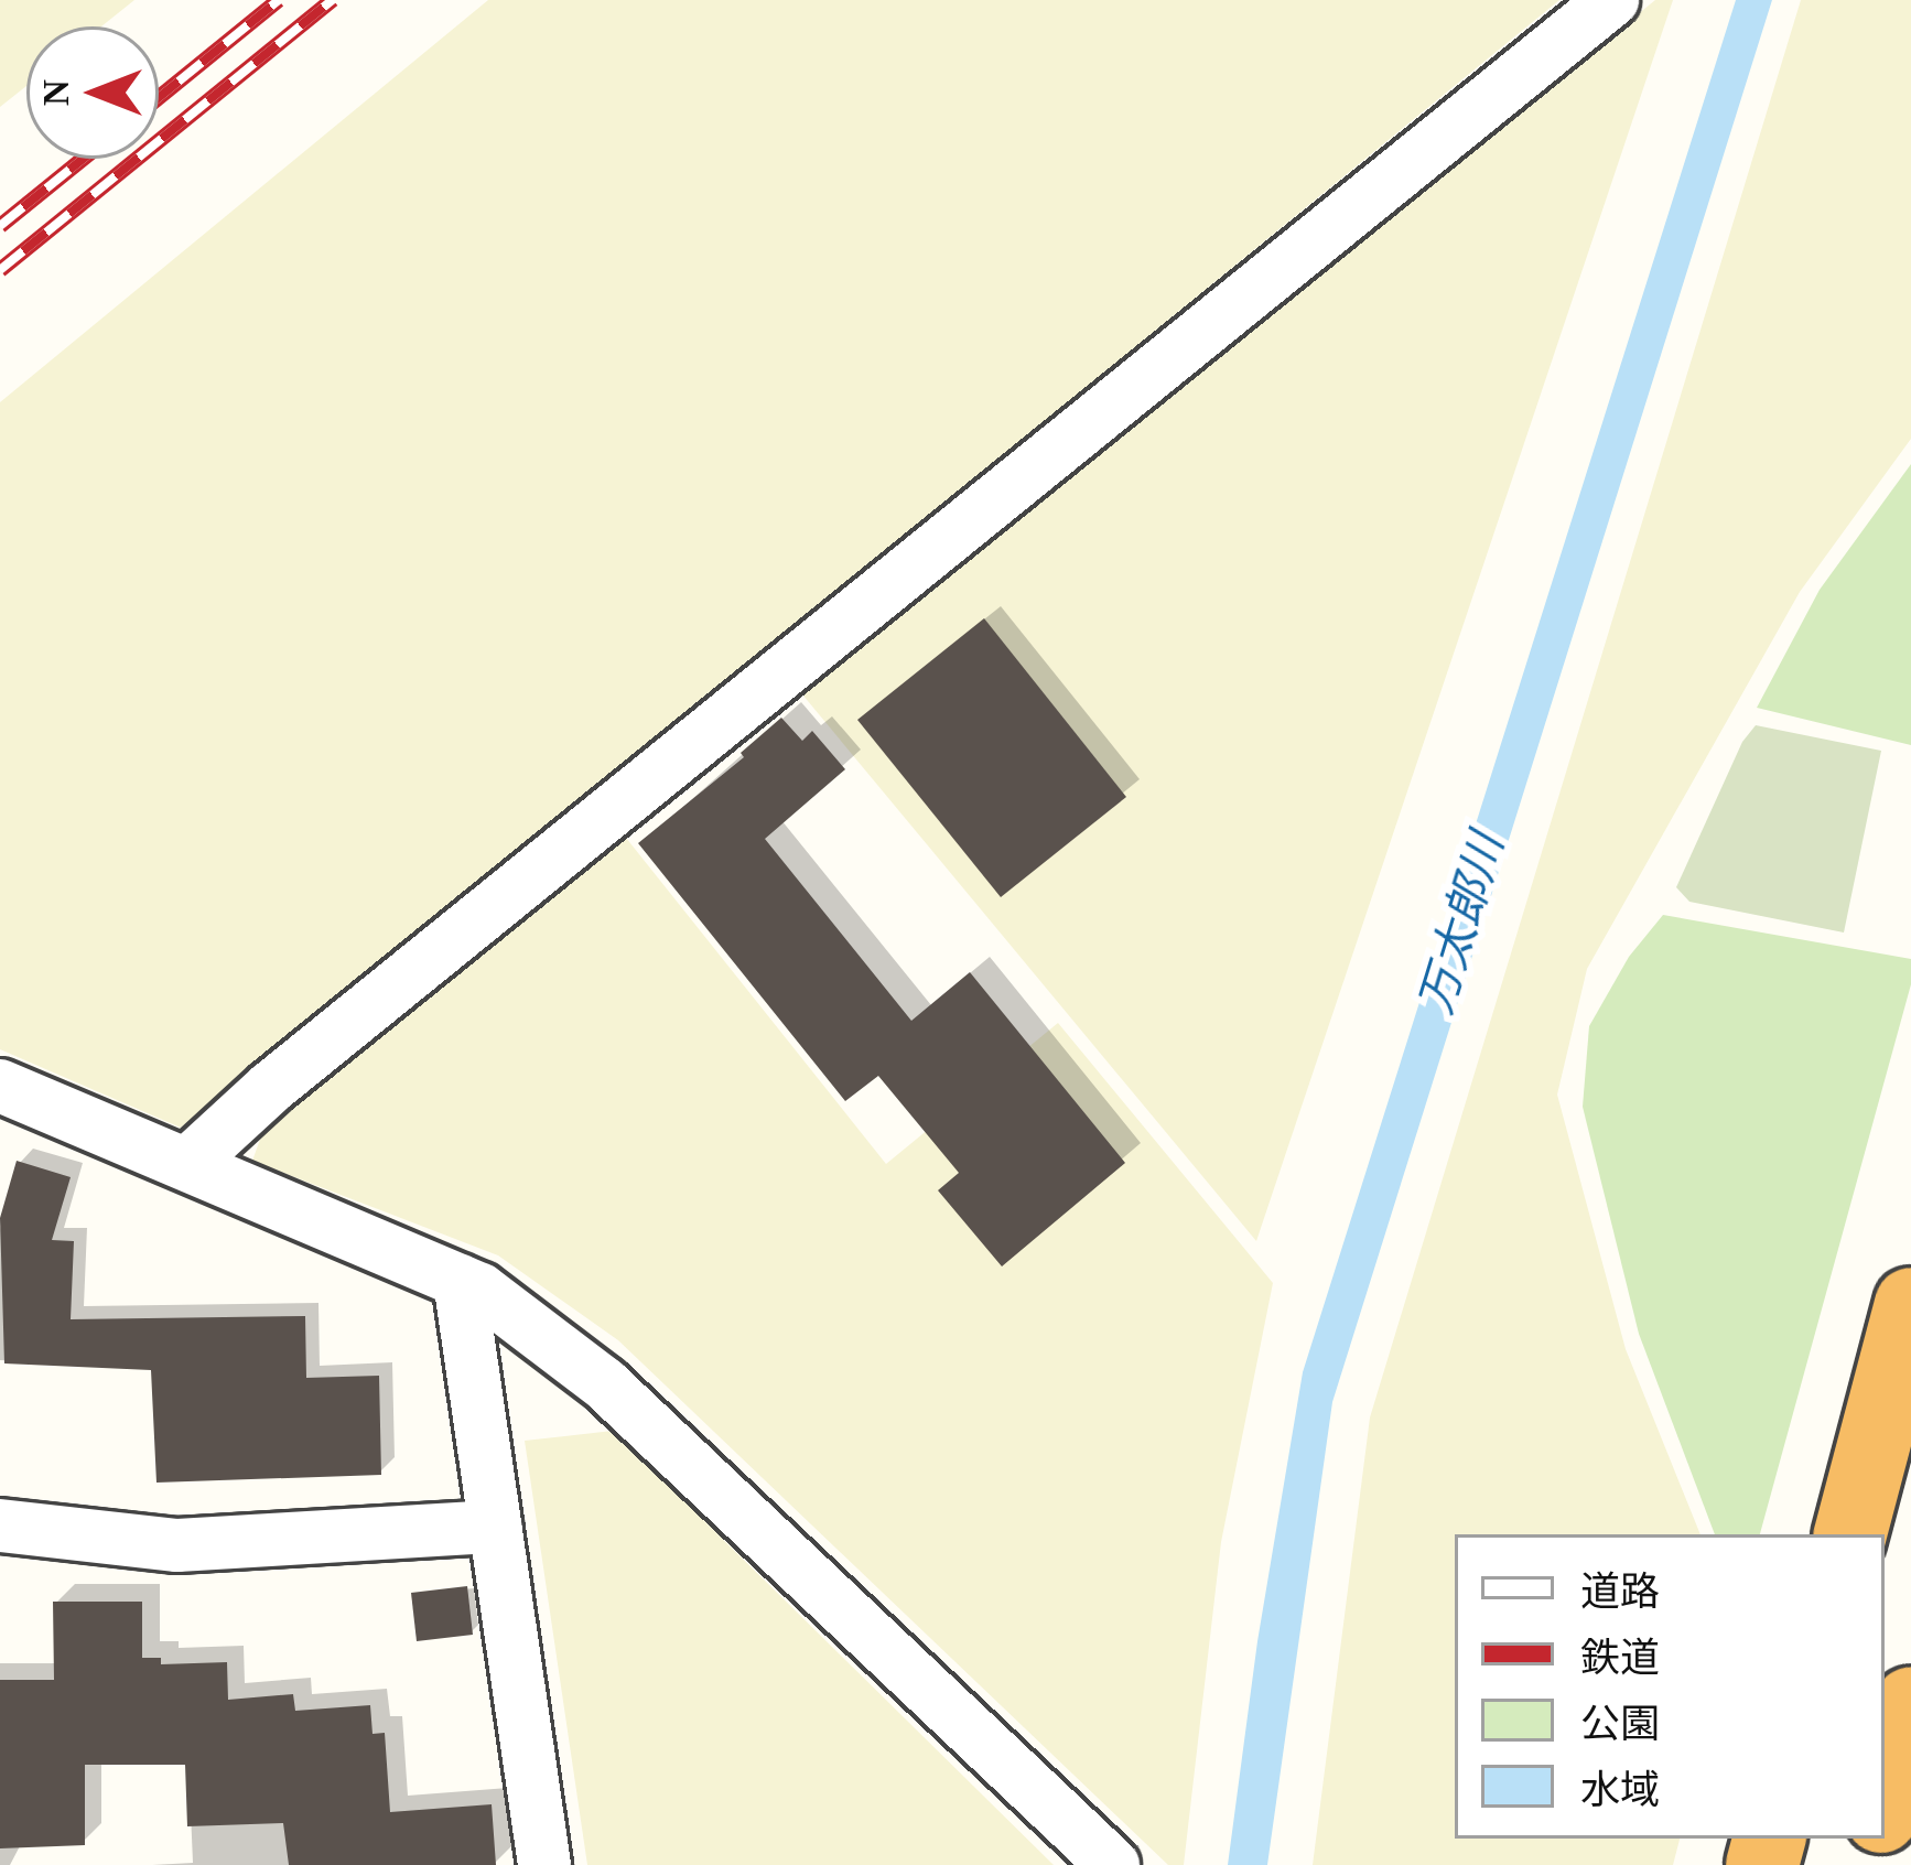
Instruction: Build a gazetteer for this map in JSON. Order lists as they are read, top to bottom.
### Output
{
  "water": ["万太郎川"],
  "legend": [
    "道路",
    "鉄道",
    "公園",
    "水域"
  ],
  "north": "left"
}
